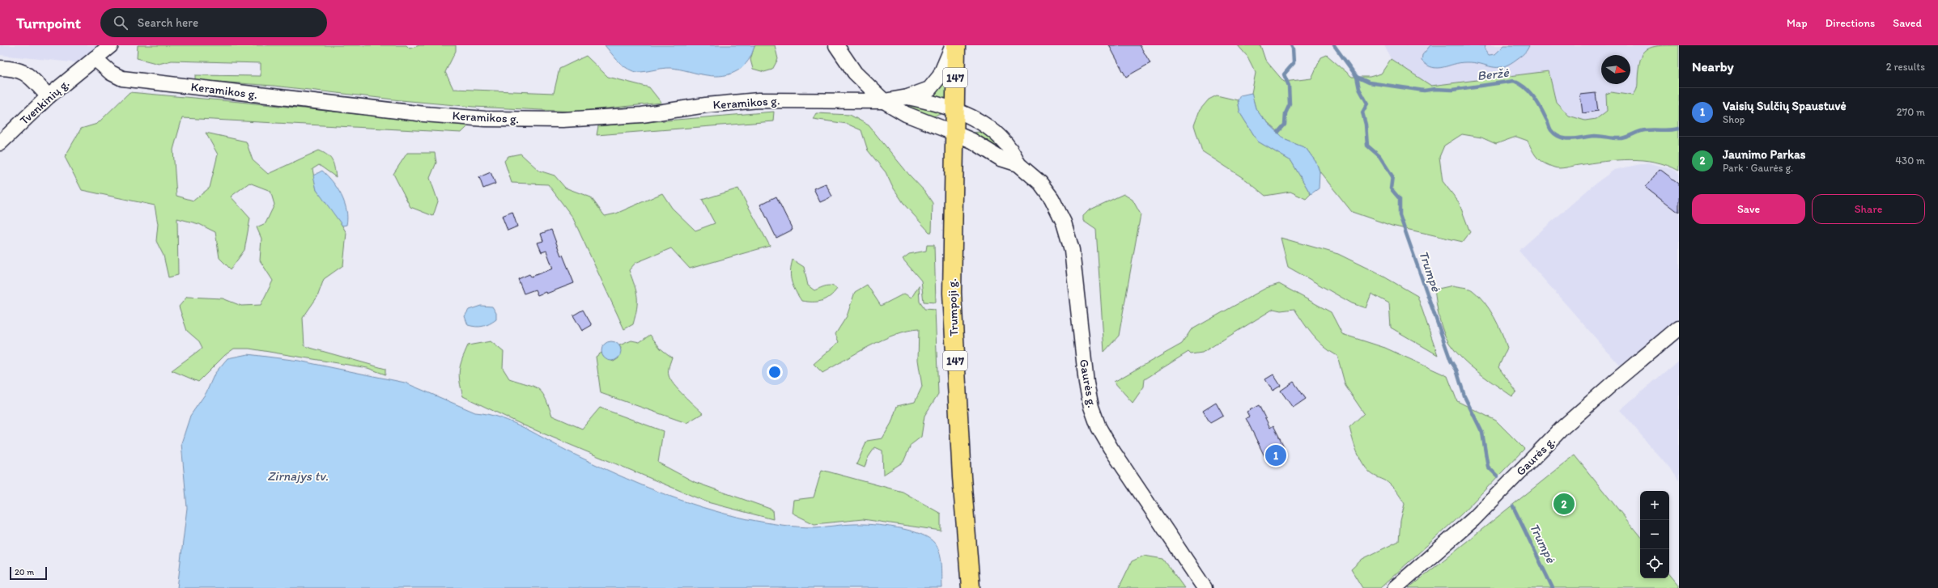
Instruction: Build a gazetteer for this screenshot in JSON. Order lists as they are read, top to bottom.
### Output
{
  "streets": {
    "main road": ["147", "Trumpoji g."],
    "street": ["Keramikos g.", "Tvenkinių g.", "Gaurės g."]
  },
  "crossings": [
    ["Keramikos g.", "Tvenkinių g."],
    ["Keramikos g.", "Gaurės g."],
    ["Trumpoji g.", "Gaurės g."]
  ],
  "water": ["Beržė", "Trumpė", "Zirnajys tv."],
  "scale_bar": "20 m",
  "north": "right",
  "page": {
    "header": "Turnpoint",
    "search": "Search here",
    "nav": ["Map", "Directions", "Saved"],
    "heading": ["Nearby", "2 results"],
    "list": [
      {
        "mark": "1",
        "name": "Vaisių Sulčių Spaustuvė",
        "note": "Shop",
        "value": "270 m"
      },
      {
        "mark": "2",
        "name": "Jaunimo Parkas",
        "note": "Park · Gaurės g.",
        "value": "430 m"
      }
    ],
    "buttons": ["Save", "Share"],
    "pins": ["1", "2"],
    "map_buttons": ["+", "−"],
    "scale": "20 m"
  }
}
